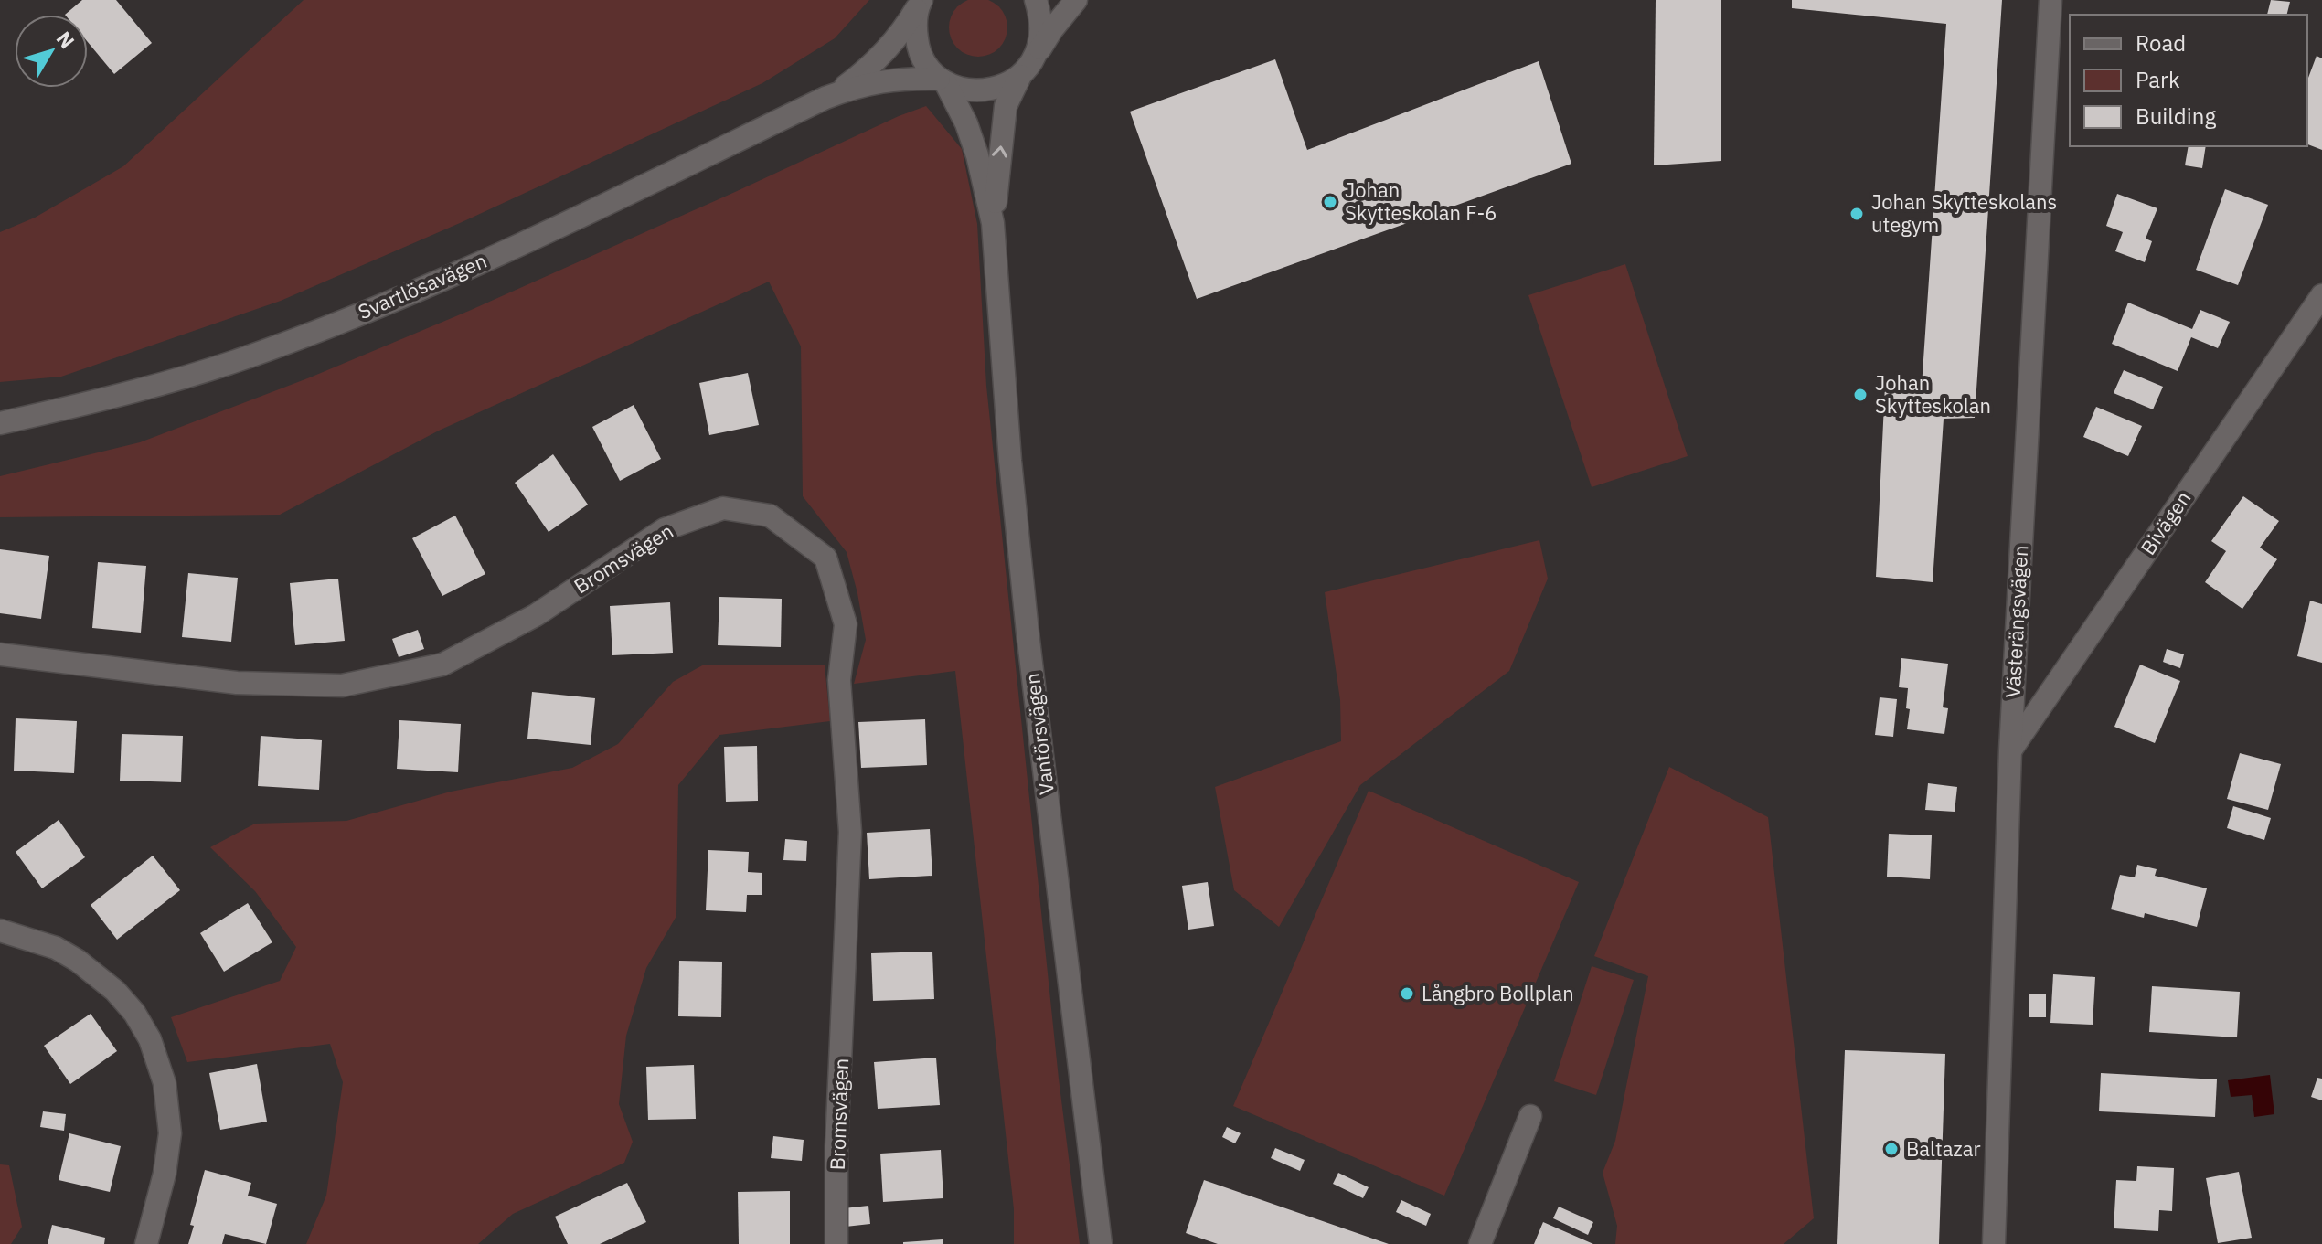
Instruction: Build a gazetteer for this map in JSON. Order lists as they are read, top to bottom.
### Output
{
  "streets": {
    "street": [
      "Svartlösavägen",
      "Bivägen",
      "Bromsvägen",
      "Västerängsvägen",
      "Vantörsvägen"
    ]
  },
  "crossings": [
    ["Svartlösavägen", "Vantörsvägen"],
    ["Bivägen", "Västerängsvägen"]
  ],
  "places": [
    "Johan Skytteskolan F-6",
    "Johan Skytteskolans utegym",
    "Johan Skytteskolan",
    "Långbro Bollplan",
    "Baltazar"
  ],
  "legend": ["Road", "Park", "Building"],
  "north": "top right"
}
